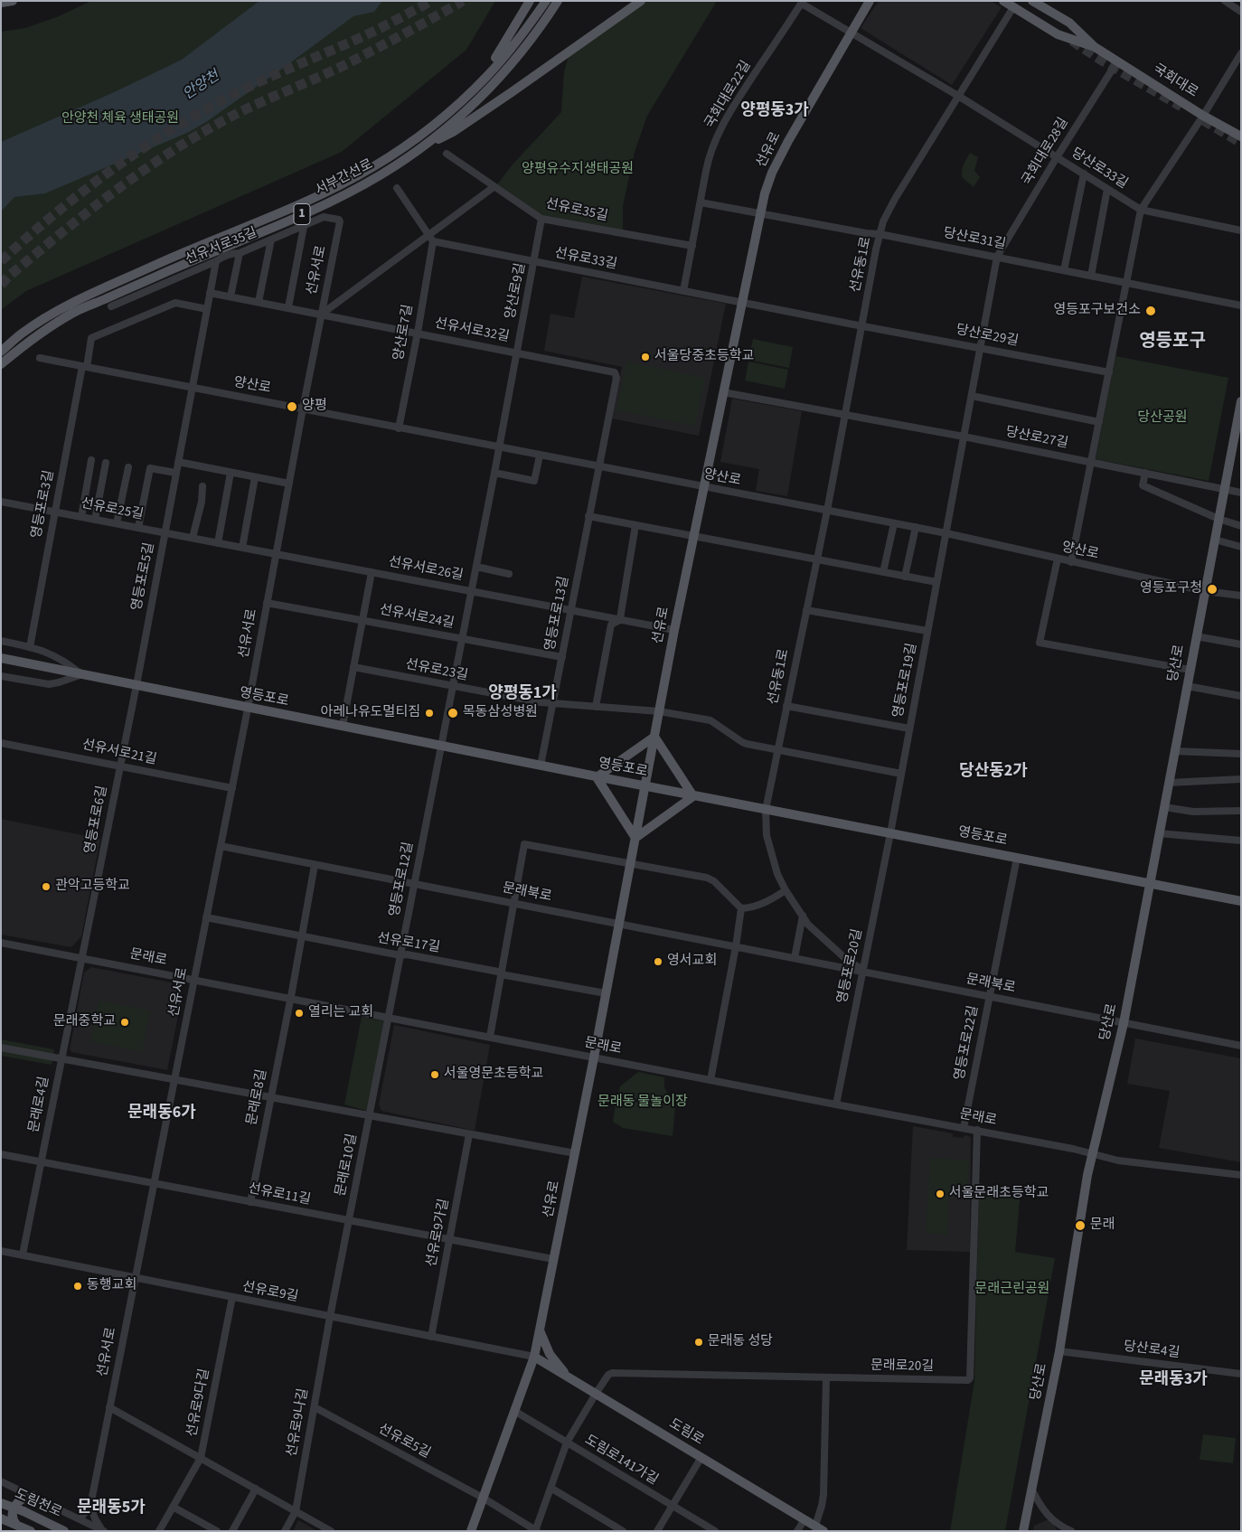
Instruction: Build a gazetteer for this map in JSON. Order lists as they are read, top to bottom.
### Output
{
  "streets": {
    "main road": [
      "국회대로",
      "선유로",
      "서부간선로",
      "1",
      "당산로",
      "영등포로",
      "도림로",
      "도림천로"
    ],
    "street": [
      "국회대로22길",
      "국회대로28길",
      "당산로33길",
      "선유로35길",
      "당산로31길",
      "선유서로35길",
      "선유로33길",
      "선유동1로",
      "선유서로",
      "양산로9길",
      "선유서로32길",
      "양산로7길",
      "당산로29길",
      "양산로",
      "당산로27길",
      "영등포로3길",
      "선유로25길",
      "선유서로26길",
      "영등포로5길",
      "영등포로13길",
      "선유서로24길",
      "선유로23길",
      "영등포로19길",
      "선유서로21길",
      "영등포로6길",
      "영등포로12길",
      "문래북로",
      "선유로17길",
      "문래로",
      "영등포로20길",
      "영등포로22길",
      "문래로8길",
      "문래로4길",
      "문래로10길",
      "선유로11길",
      "선유로9가길",
      "선유로9길",
      "당산로4길",
      "문래로20길",
      "선유로9다길",
      "선유로9나길",
      "선유로5길",
      "도림로141가길"
    ]
  },
  "crossings": [
    ["국회대로", "국회대로28길"],
    ["국회대로", "선유동1로"],
    ["국회대로22길", "선유로35길"],
    ["국회대로22길", "선유로33길"],
    ["선유로", "선유로33길"],
    ["선유로", "양산로"],
    ["선유로", "선유로23길"],
    ["선유로", "영등포로"],
    ["선유로", "문래북로"],
    ["선유로", "선유로17길"],
    ["선유로", "문래로"],
    ["선유로", "선유로11길"],
    ["선유로", "선유로9길"],
    ["선유로", "도림로"],
    ["선유로", "선유로5길"],
    ["선유로", "도림로141가길"],
    ["국회대로28길", "당산로33길"],
    ["국회대로28길", "당산로31길"],
    ["국회대로28길", "영등포로19길"],
    ["당산로33길", "선유동1로"],
    ["선유로35길", "양산로9길"],
    ["당산로31길", "선유동1로"],
    ["당산로31길", "영등포로19길"],
    ["선유서로35길", "선유서로"],
    ["선유서로35길", "영등포로5길"],
    ["선유로33길", "양산로9길"],
    ["선유로33길", "양산로7길"],
    ["선유동1로", "당산로29길"],
    ["선유동1로", "양산로"],
    ["선유동1로", "당산로27길"],
    ["선유동1로", "선유로23길"],
    ["선유동1로", "영등포로"],
    ["선유동1로", "문래북로"],
    ["선유동1로", "영등포로20길"],
    ["선유서로", "선유서로32길"],
    ["선유서로", "양산로"],
    ["선유서로", "선유로25길"],
    ["선유서로", "선유서로26길"],
    ["선유서로", "선유서로24길"],
    ["선유서로", "영등포로"],
    ["선유서로", "선유서로21길"],
    ["선유서로", "문래북로"],
    ["선유서로", "선유로17길"],
    ["선유서로", "문래로"],
    ["선유서로", "선유로11길"],
    ["선유서로", "선유로9길"],
    ["양산로9길", "선유서로32길"],
    ["양산로9길", "양산로"],
    ["양산로9길", "선유서로26길"],
    ["양산로9길", "영등포로12길"],
    ["선유서로32길", "양산로7길"],
    ["선유서로32길", "양산로"],
    ["선유서로32길", "영등포로5길"],
    ["선유서로32길", "영등포로13길"],
    ["양산로7길", "양산로"],
    ["당산로29길", "영등포로19길"],
    ["양산로", "영등포로3길"],
    ["양산로", "영등포로5길"],
    ["양산로", "영등포로13길"],
    ["양산로", "당산로"],
    ["양산로", "영등포로19길"],
    ["당산로27길", "당산로"],
    ["당산로27길", "영등포로19길"],
    ["영등포로3길", "선유로25길"],
    ["영등포로3길", "영등포로5길"],
    ["선유로25길", "선유서로26길"],
    ["선유로25길", "영등포로5길"],
    ["선유서로26길", "영등포로13길"],
    ["선유서로26길", "영등포로12길"],
    ["영등포로5길", "영등포로"],
    ["영등포로5길", "영등포로6길"],
    ["영등포로13길", "선유서로24길"],
    ["영등포로13길", "선유로23길"],
    ["영등포로13길", "영등포로"],
    ["선유서로24길", "영등포로12길"],
    ["당산로", "영등포로"],
    ["당산로", "문래북로"],
    ["당산로", "문래로"],
    ["당산로", "당산로4길"],
    ["선유로23길", "영등포로12길"],
    ["영등포로19길", "영등포로"],
    ["영등포로19길", "영등포로20길"],
    ["영등포로", "영등포로6길"],
    ["영등포로", "영등포로12길"],
    ["영등포로", "영등포로20길"],
    ["영등포로", "영등포로22길"],
    ["선유서로21길", "영등포로6길"],
    ["영등포로6길", "문래로"],
    ["영등포로6길", "문래로4길"],
    ["영등포로12길", "문래북로"],
    ["영등포로12길", "선유로17길"],
    ["영등포로12길", "문래로"],
    ["영등포로12길", "문래로10길"],
    ["문래북로", "영등포로20길"],
    ["문래북로", "영등포로22길"],
    ["문래로", "영등포로20길"],
    ["문래로", "영등포로22길"],
    ["문래로", "문래로8길"],
    ["문래로", "문래로4길"],
    ["문래로", "문래로10길"],
    ["문래로", "문래로20길"],
    ["문래로8길", "선유로11길"],
    ["문래로4길", "선유로11길"],
    ["문래로4길", "선유로9길"],
    ["문래로10길", "선유로11길"],
    ["문래로10길", "선유로9길"],
    ["문래로10길", "선유로9나길"],
    ["선유로11길", "선유로9가길"],
    ["선유로9가길", "선유로9길"],
    ["선유로9길", "선유로9다길"],
    ["선유로9길", "선유로9나길"],
    ["선유로9길", "도림로"],
    ["문래로20길", "도림로"],
    ["선유로9나길", "선유로5길"]
  ],
  "districts": [
    "양평동3가",
    "영등포구",
    "양평동1가",
    "당산동2가",
    "문래동6가",
    "문래동3가",
    "문래동5가"
  ],
  "water": ["안양천"],
  "parks": [
    "안양천 체육 생태공원",
    "양평유수지생태공원",
    "당산공원",
    "문래동 물놀이장",
    "문래근린공원"
  ],
  "places": [
    "영등포구보건소",
    "서울당중초등학교",
    "양평",
    "영등포구청",
    "아레나유도멀티짐",
    "목동삼성병원",
    "관악고등학교",
    "영서교회",
    "열리는 교회",
    "문래중학교",
    "서울영문초등학교",
    "서울문래초등학교",
    "문래",
    "동행교회",
    "문래동 성당"
  ]
}
